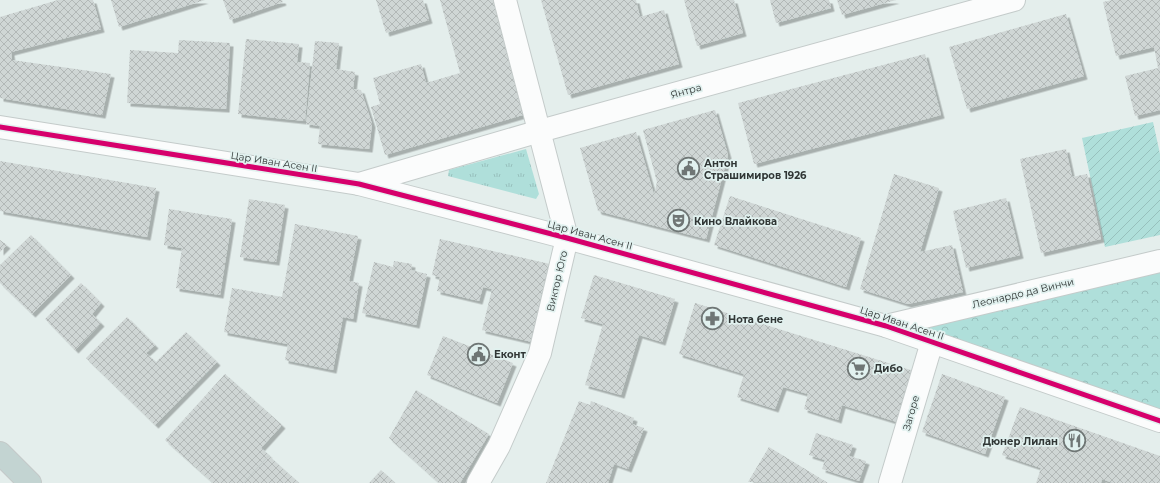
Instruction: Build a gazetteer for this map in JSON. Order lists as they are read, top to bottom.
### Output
{
  "streets": {
    "street": [
      "Янтра",
      "Цар Иван Асен II",
      "Виктор Юго",
      "Леонардо да Винчи",
      "Загоре"
    ]
  },
  "crossings": [
    ["Янтра", "Цар Иван Асен II"],
    ["Янтра", "Виктор Юго"],
    ["Цар Иван Асен II", "Виктор Юго"],
    ["Цар Иван Асен II", "Леонардо да Винчи"],
    ["Цар Иван Асен II", "Загоре"]
  ],
  "places": {
    "public building": ["Антон Страшимиров 1926", "Еконт"],
    "theatre": ["Кино Влайкова"],
    "pharmacy": ["Нота бене"],
    "supermarket": ["Дибо"],
    "restaurant": ["Дюнер Лилан"]
  }
}
